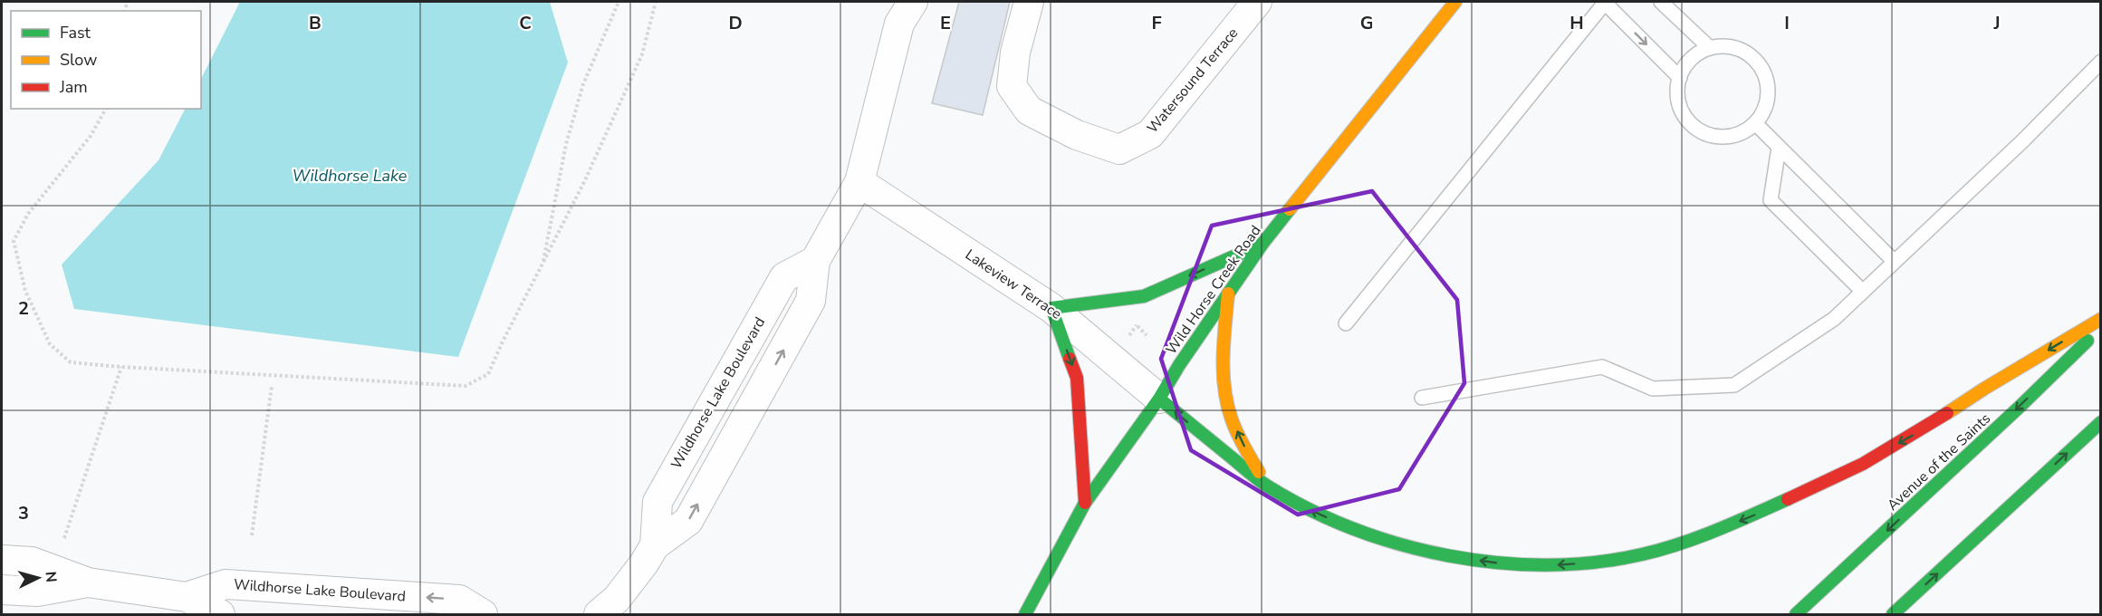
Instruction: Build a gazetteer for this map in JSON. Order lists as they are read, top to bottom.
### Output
{
  "streets": {
    "main road": ["Wild Horse Creek Road", "Avenue of the Saints"],
    "street": ["Watersound Terrace", "Lakeview Terrace", "Wildhorse Lake Boulevard"]
  },
  "crossings": [
    ["Lakeview Terrace", "Wild Horse Creek Road"]
  ],
  "one_way": ["Wildhorse Lake Boulevard"],
  "water": ["Wildhorse Lake"],
  "legend": ["Fast", "Slow", "Jam"],
  "north": "right",
  "grid": {
    "columns": [
      "B",
      "C",
      "D",
      "E",
      "F",
      "G",
      "H",
      "I",
      "J"
    ],
    "rows": ["2", "3"]
  }
}
